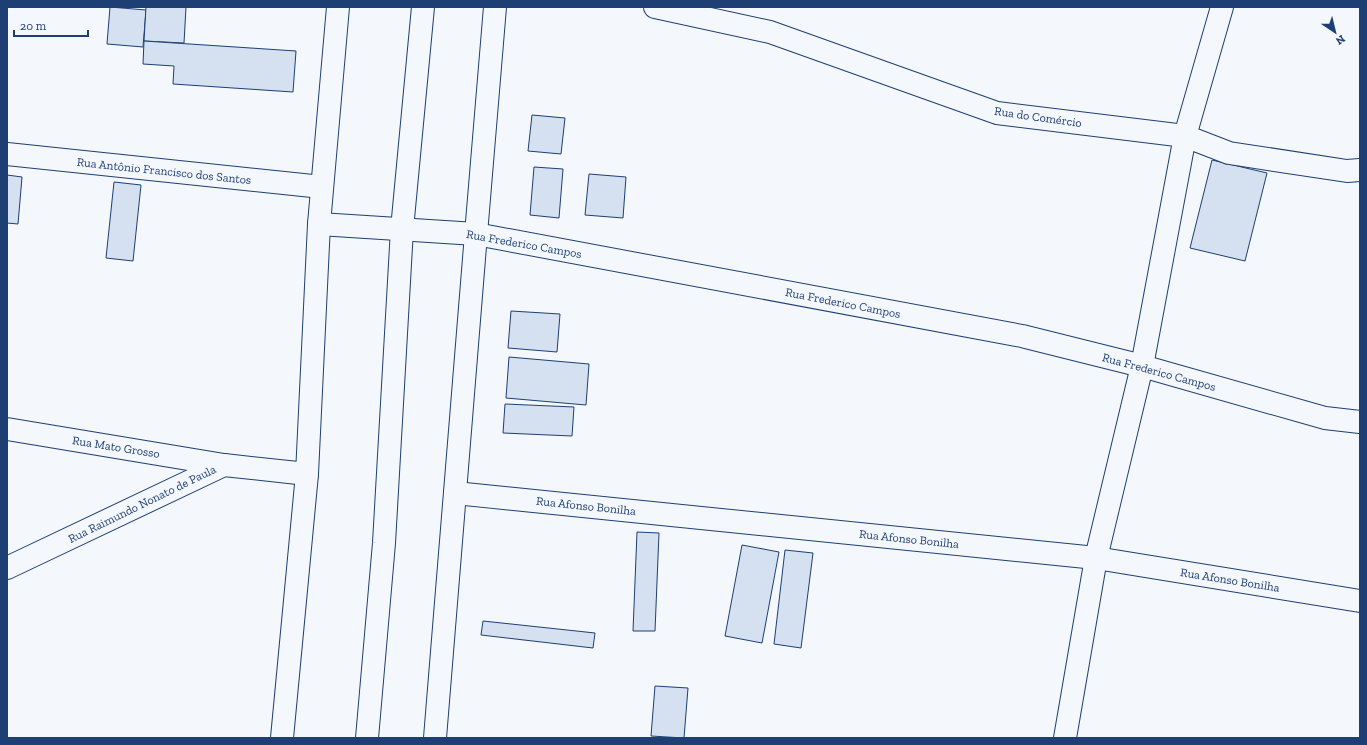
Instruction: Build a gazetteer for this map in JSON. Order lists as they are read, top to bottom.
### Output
{
  "streets": {
    "main road": [
      "Rua do Comércio",
      "Rua Antônio Francisco dos Santos",
      "Rua Frederico Campos",
      "Rua Mato Grosso",
      "Rua Raimundo Nonato de Paula",
      "Rua Afonso Bonilha"
    ]
  },
  "crossings": [
    ["Rua Mato Grosso", "Rua Raimundo Nonato de Paula"]
  ],
  "scale_bar": "20 m",
  "north": "bottom right"
}
